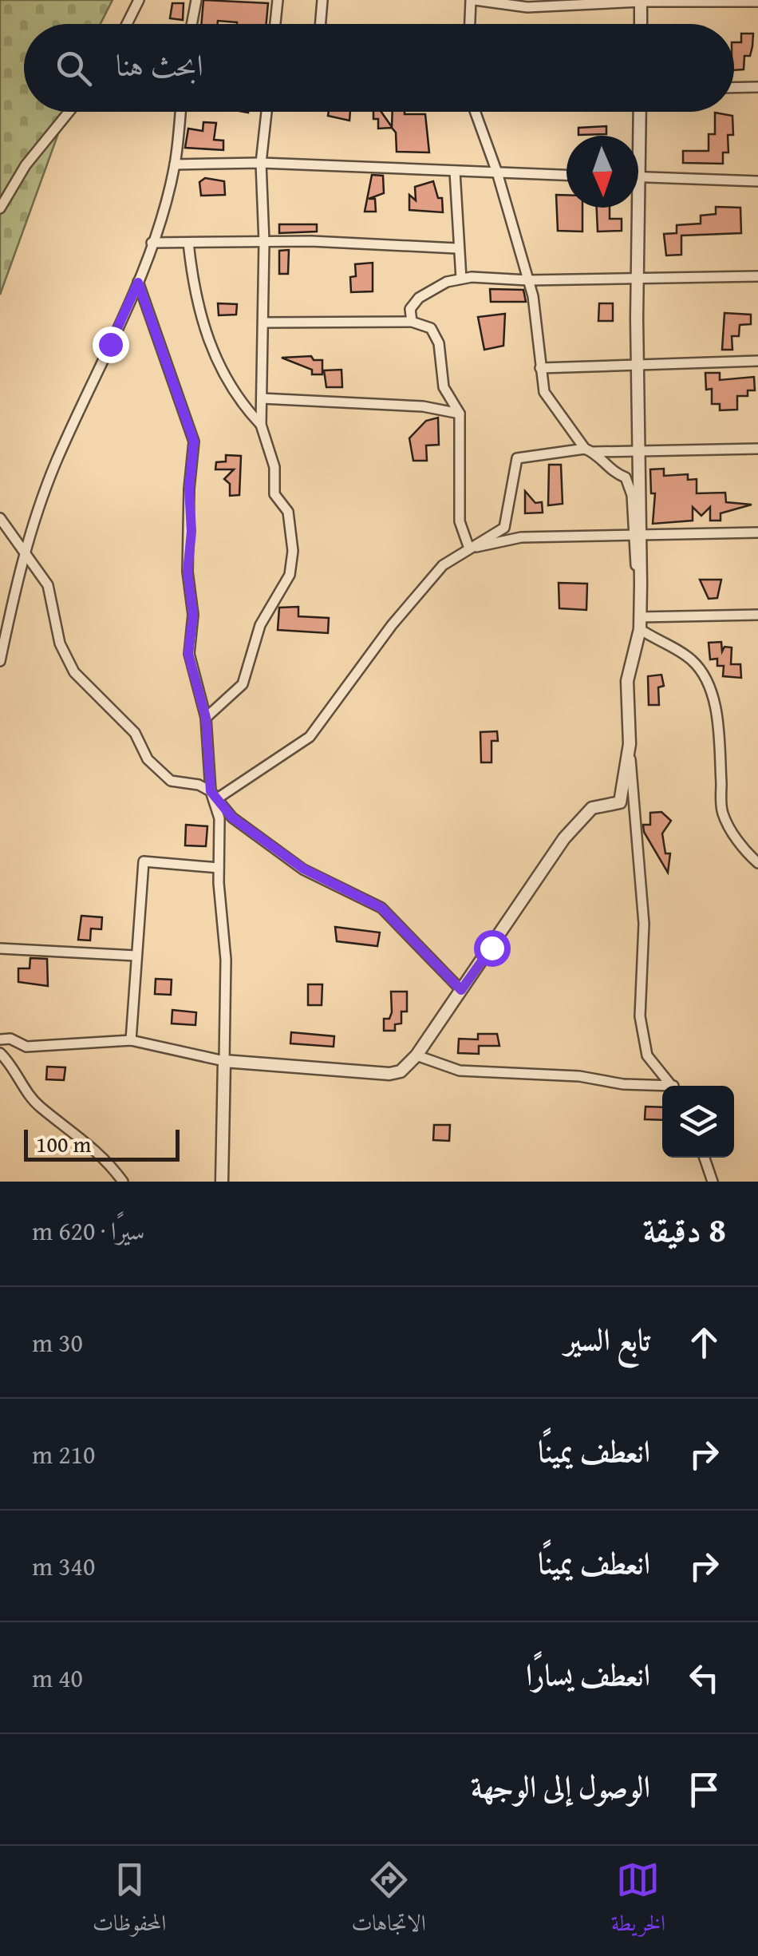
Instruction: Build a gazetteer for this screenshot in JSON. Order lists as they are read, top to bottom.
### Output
{
  "scale_bar": "100 m",
  "north": "bottom",
  "page": {
    "search": "ابحث هنا",
    "scale": "100 m",
    "heading": ["8 دقيقة", "سيرًا · 620 m"],
    "list": [
      ["تابع السير", "30 m"],
      ["انعطف يمينًا", "210 m"],
      ["انعطف يمينًا", "340 m"],
      ["انعطف يسارًا", "40 m"],
      "الوصول إلى الوجهة"
    ],
    "nav": ["الخريطة", "الاتجاهات", "المحفوظات"]
  }
}
